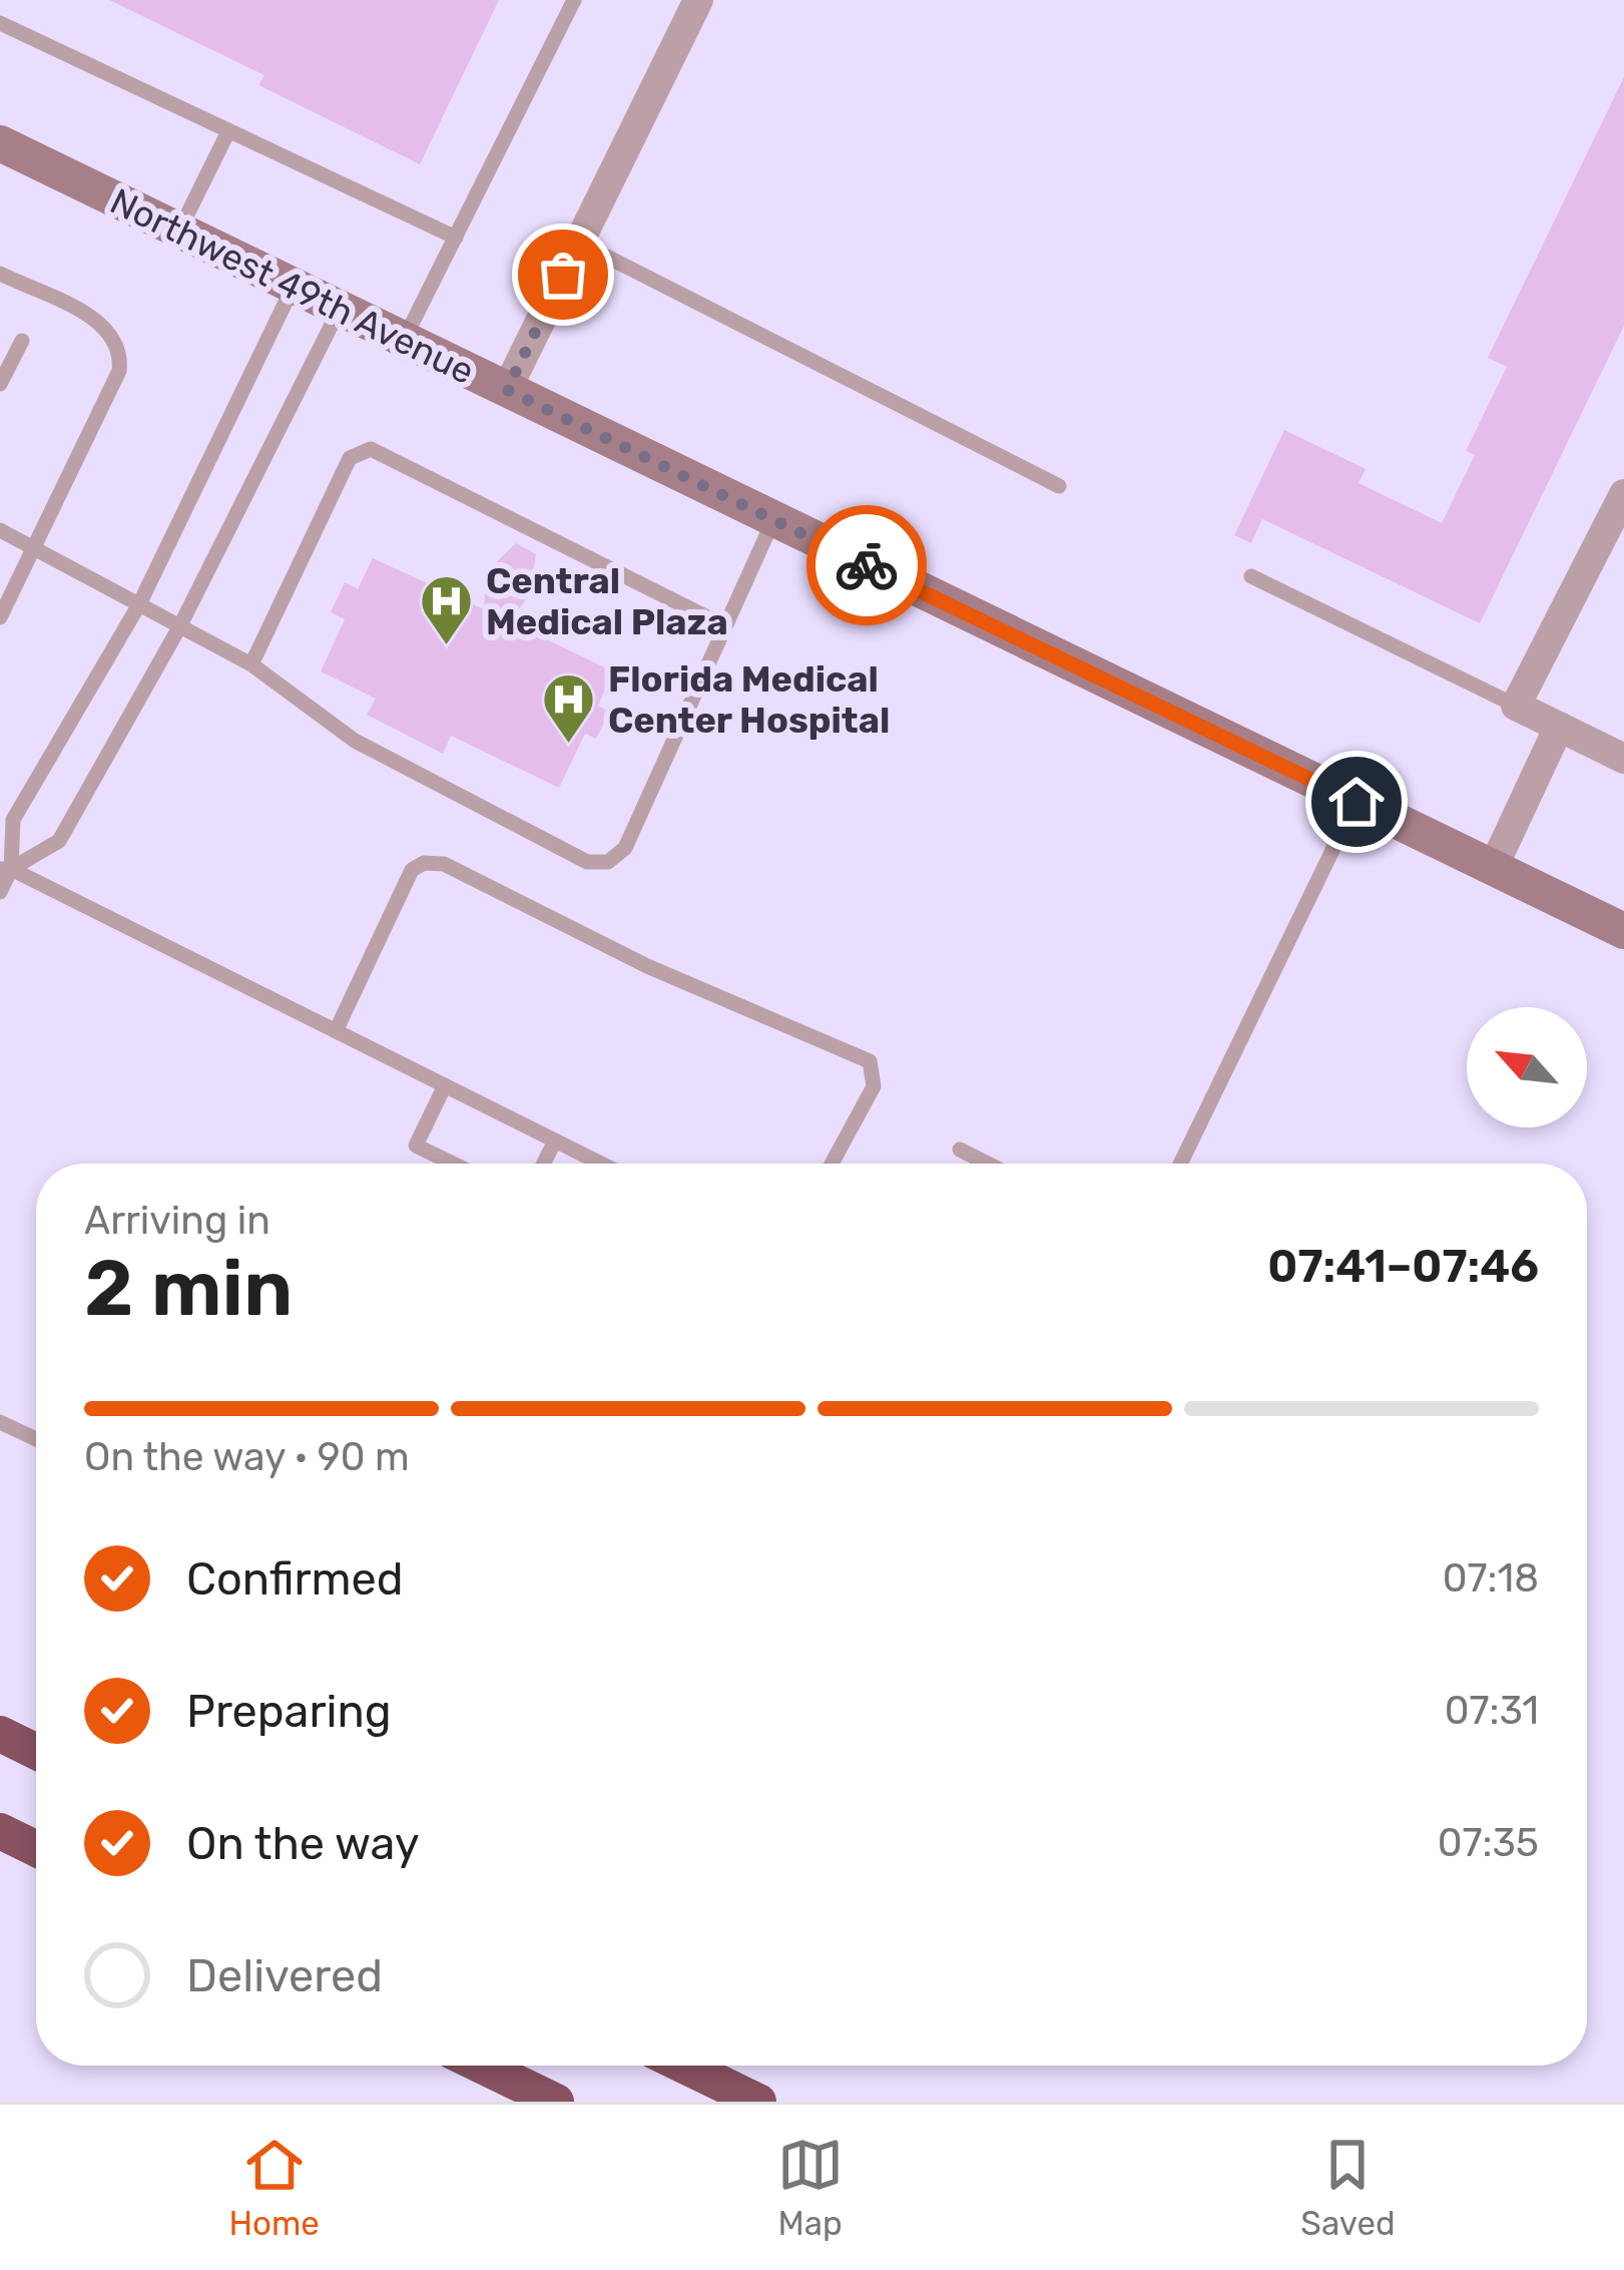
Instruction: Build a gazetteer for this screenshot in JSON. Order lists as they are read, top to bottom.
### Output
{
  "streets": {
    "street": ["Northwest 49th Avenue"]
  },
  "places": {
    "hospital": ["Central Medical Plaza", "Florida Medical Center Hospital"]
  },
  "north": "top left",
  "page": {
    "heading": ["2 min", "Arriving in", "07:41–07:46"],
    "bar": "On the way · 90 m",
    "list": [
      ["Confirmed", "07:18"],
      ["Preparing", "07:31"],
      ["On the way", "07:35"],
      "Delivered"
    ],
    "tabs": ["Home", "Map", "Saved"]
  }
}
